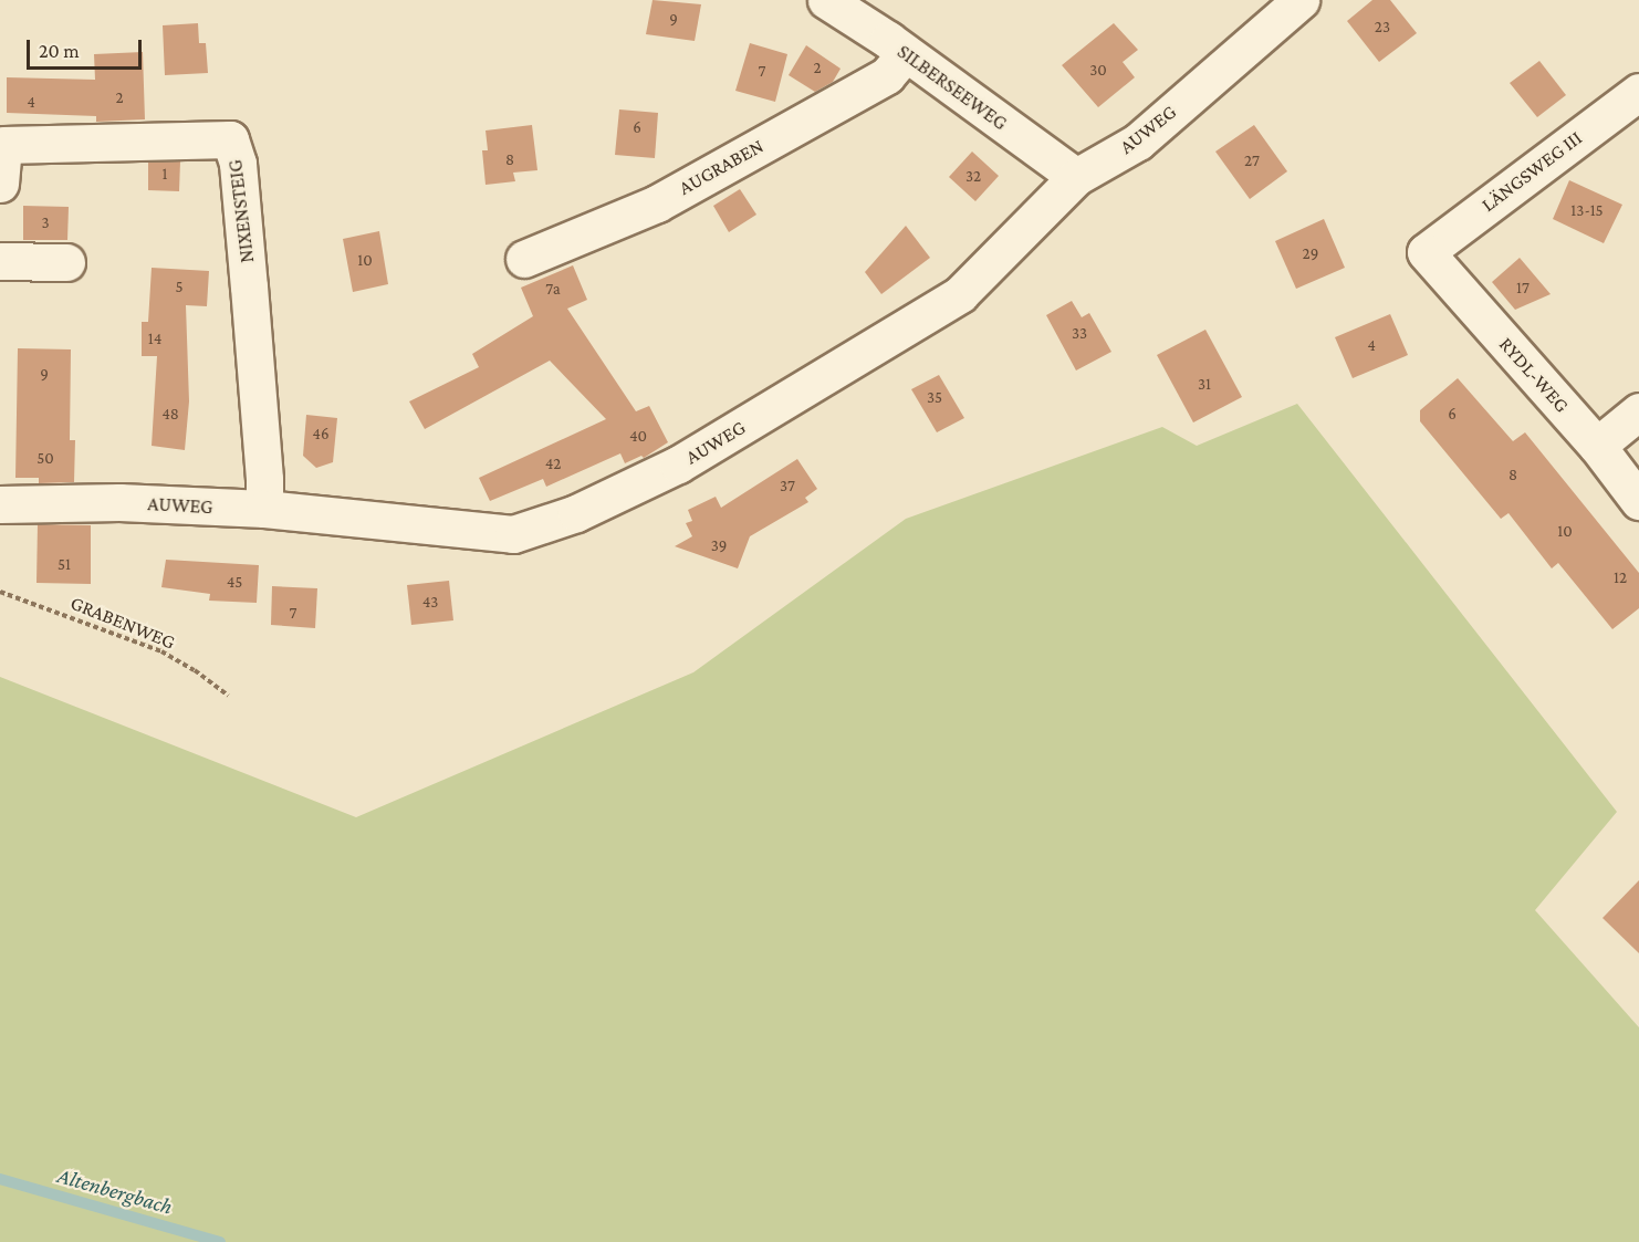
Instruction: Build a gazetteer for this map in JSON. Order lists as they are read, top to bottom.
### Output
{
  "streets": {
    "street": [
      "SILBERSEEWEG",
      "AUWEG",
      "AUGRABEN",
      "LÄNGSWEG III",
      "NIXENSTEIG",
      "RYDL-WEG"
    ],
    "path": ["GRABENWEG"]
  },
  "crossings": [
    ["SILBERSEEWEG", "AUWEG"],
    ["SILBERSEEWEG", "AUGRABEN"],
    ["AUWEG", "NIXENSTEIG"],
    ["LÄNGSWEG III", "RYDL-WEG"]
  ],
  "water": ["Altenbergbach"],
  "house_numbers": [
    "9",
    "23",
    "2",
    "30",
    "7",
    "2",
    "4",
    "6",
    "8",
    "27",
    "1",
    "32",
    "13-15",
    "3",
    "29",
    "10",
    "5",
    "17",
    "7a",
    "33",
    "14",
    "4",
    "9",
    "31",
    "35",
    "48",
    "6",
    "46",
    "40",
    "50",
    "42",
    "8",
    "37",
    "10",
    "39",
    "51",
    "12",
    "45",
    "43",
    "7"
  ],
  "scale_bar": "20 m"
}
